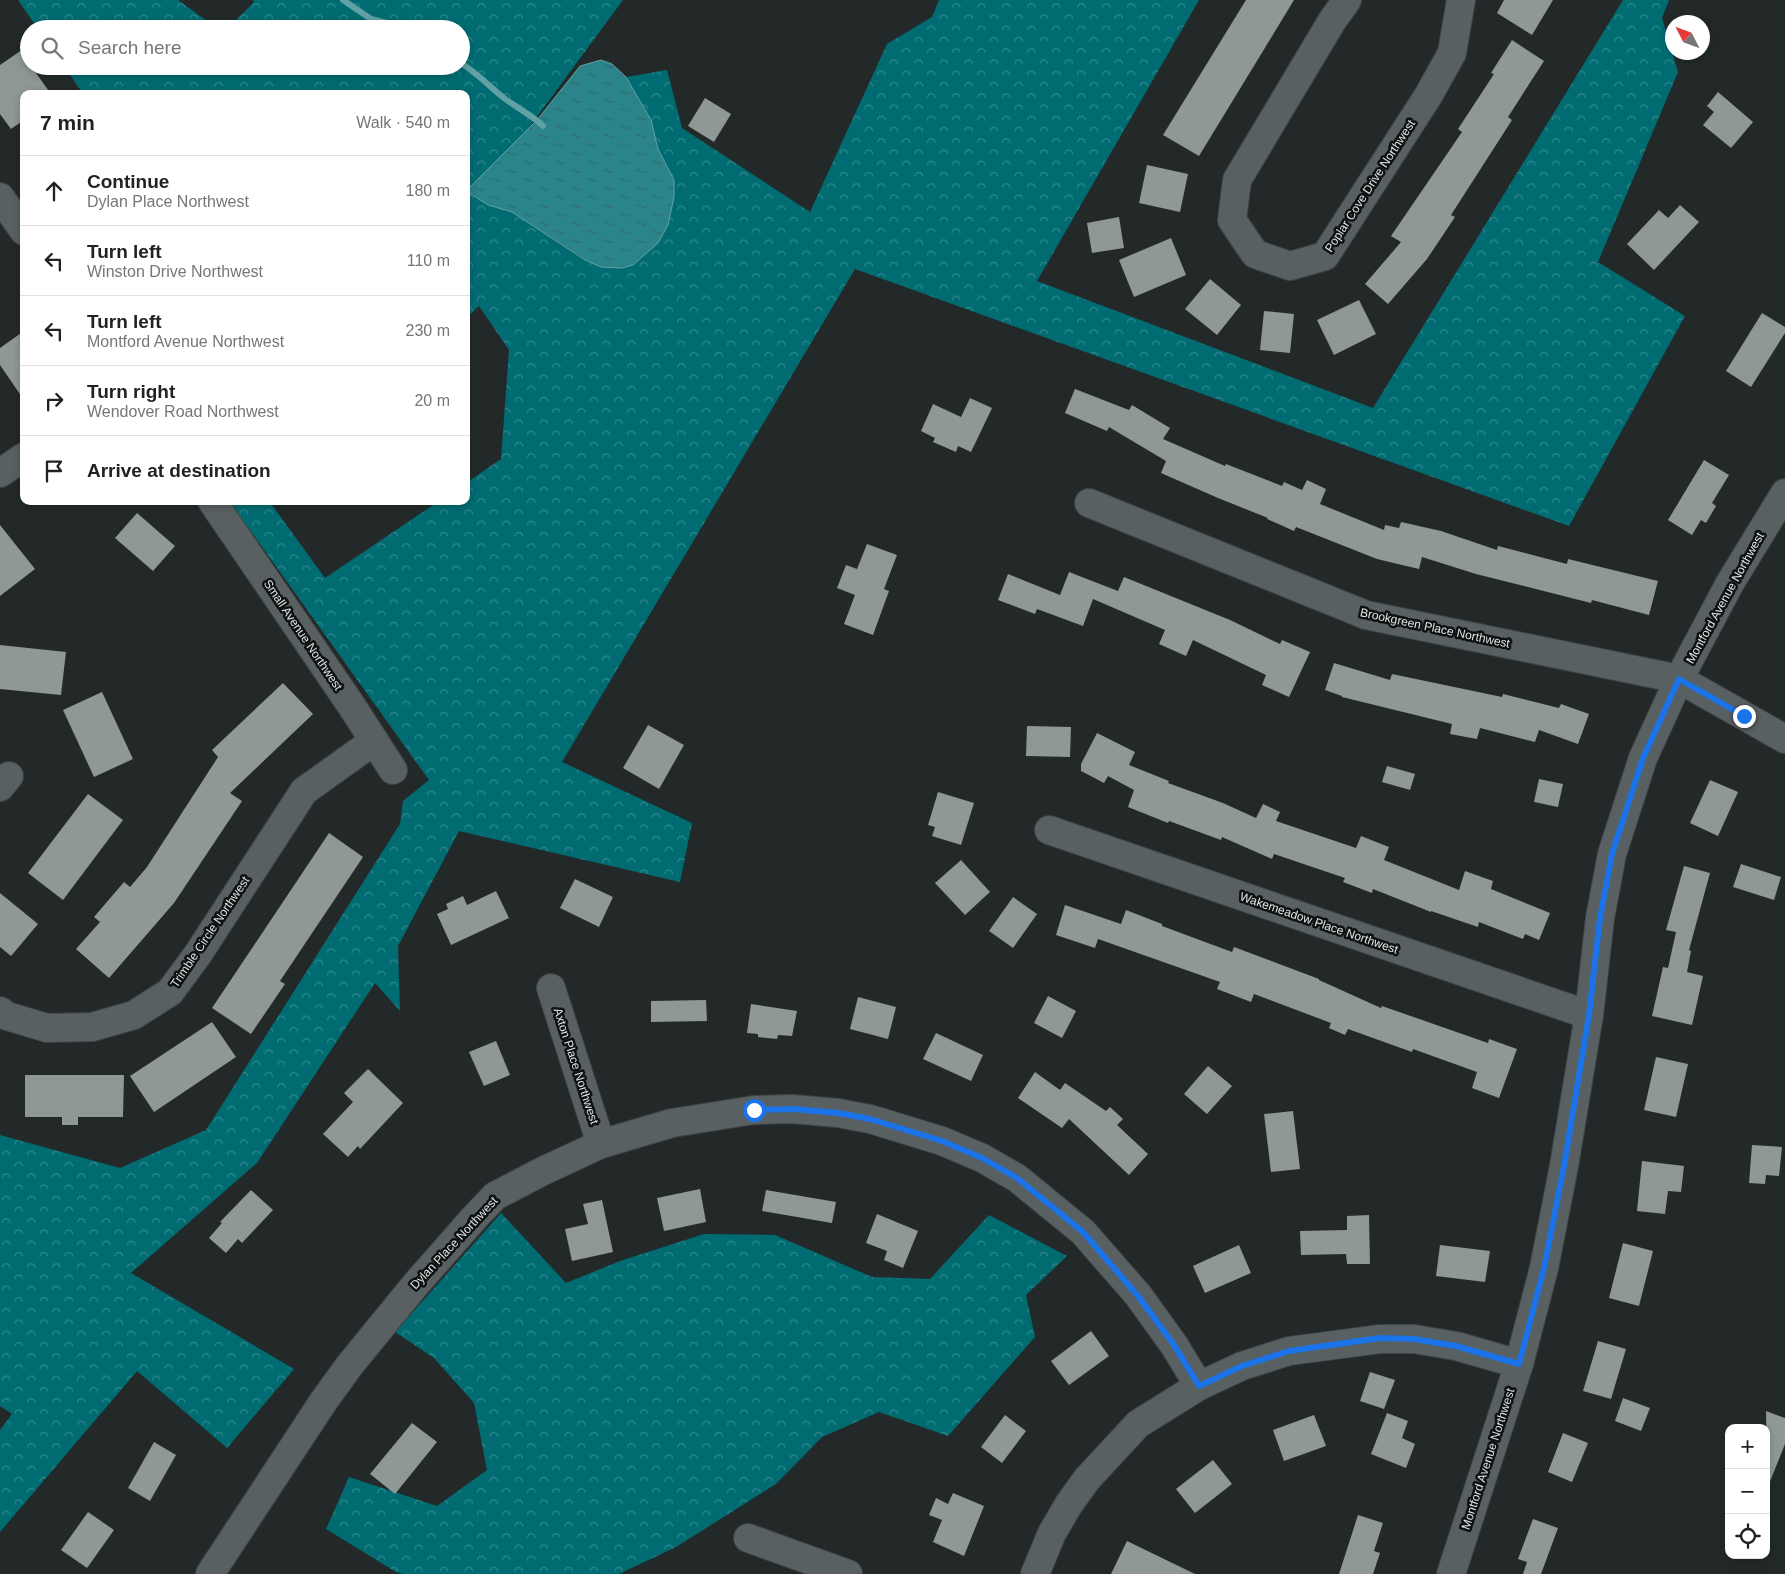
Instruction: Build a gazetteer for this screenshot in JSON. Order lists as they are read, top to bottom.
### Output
{
  "streets": {
    "street": [
      "Poplar Cove Drive Northwest",
      "Montford Avenue Northwest",
      "Brookgreen Place Northwest",
      "Small Avenue Northwest",
      "Wakemeadow Place Northwest",
      "Trimble Circle Northwest",
      "Axton Place Northwest",
      "Dylan Place Northwest"
    ]
  },
  "crossings": [
    ["Montford Avenue Northwest", "Brookgreen Place Northwest"],
    ["Montford Avenue Northwest", "Wakemeadow Place Northwest"],
    ["Small Avenue Northwest", "Trimble Circle Northwest"],
    ["Axton Place Northwest", "Dylan Place Northwest"]
  ],
  "north": "top left",
  "page": {
    "search": "Search here",
    "heading": ["7 min", "Walk · 540 m"],
    "list": [
      ["Continue", "Dylan Place Northwest", "180 m"],
      ["Turn left", "Winston Drive Northwest", "110 m"],
      ["Turn left", "Montford Avenue Northwest", "230 m"],
      ["Turn right", "Wendover Road Northwest", "20 m"],
      "Arrive at destination"
    ],
    "map_buttons": ["+", "−"]
  }
}
